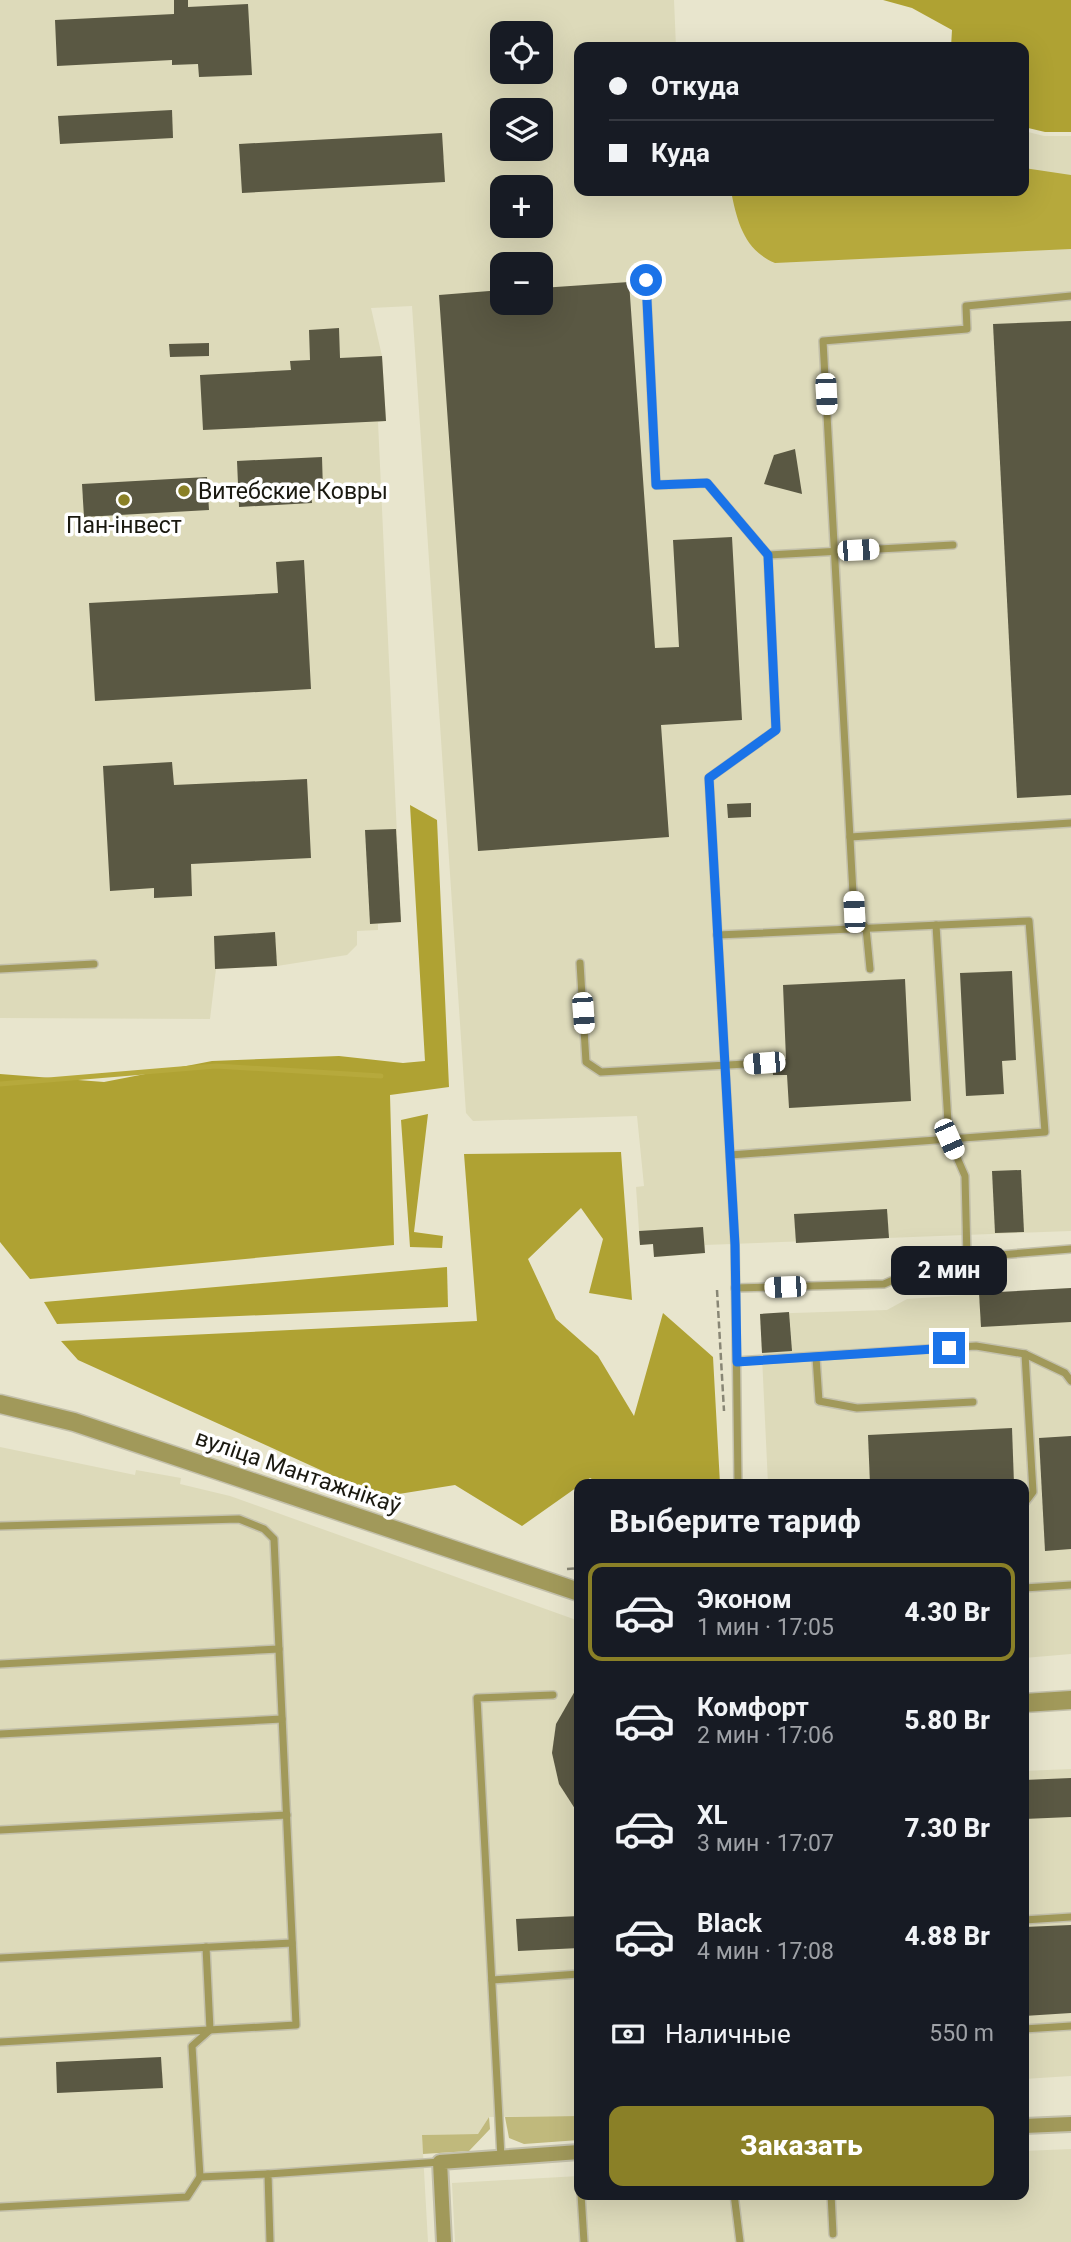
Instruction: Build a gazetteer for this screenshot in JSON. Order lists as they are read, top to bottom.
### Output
{
  "streets": {
    "street": ["вуліца Мантажнікаў"]
  },
  "places": ["Витебские Ковры", "Пан-інвест"],
  "page": {
    "map_buttons": ["+", "−"],
    "banner": ["Откуда", "Куда"],
    "bubble": "2 мин",
    "heading": "Выберите тариф",
    "list": [
      {
        "name": "Эконом",
        "note": "1 мин · 17:05",
        "value": "4.30 Br"
      },
      {
        "name": "Комфорт",
        "note": "2 мин · 17:06",
        "value": "5.80 Br"
      },
      {
        "name": "XL",
        "note": "3 мин · 17:07",
        "value": "7.30 Br"
      },
      {
        "name": "Black",
        "note": "4 мин · 17:08",
        "value": "4.88 Br"
      }
    ],
    "pay": ["Наличные", "550 m"],
    "buttons": "Заказать"
  }
}
